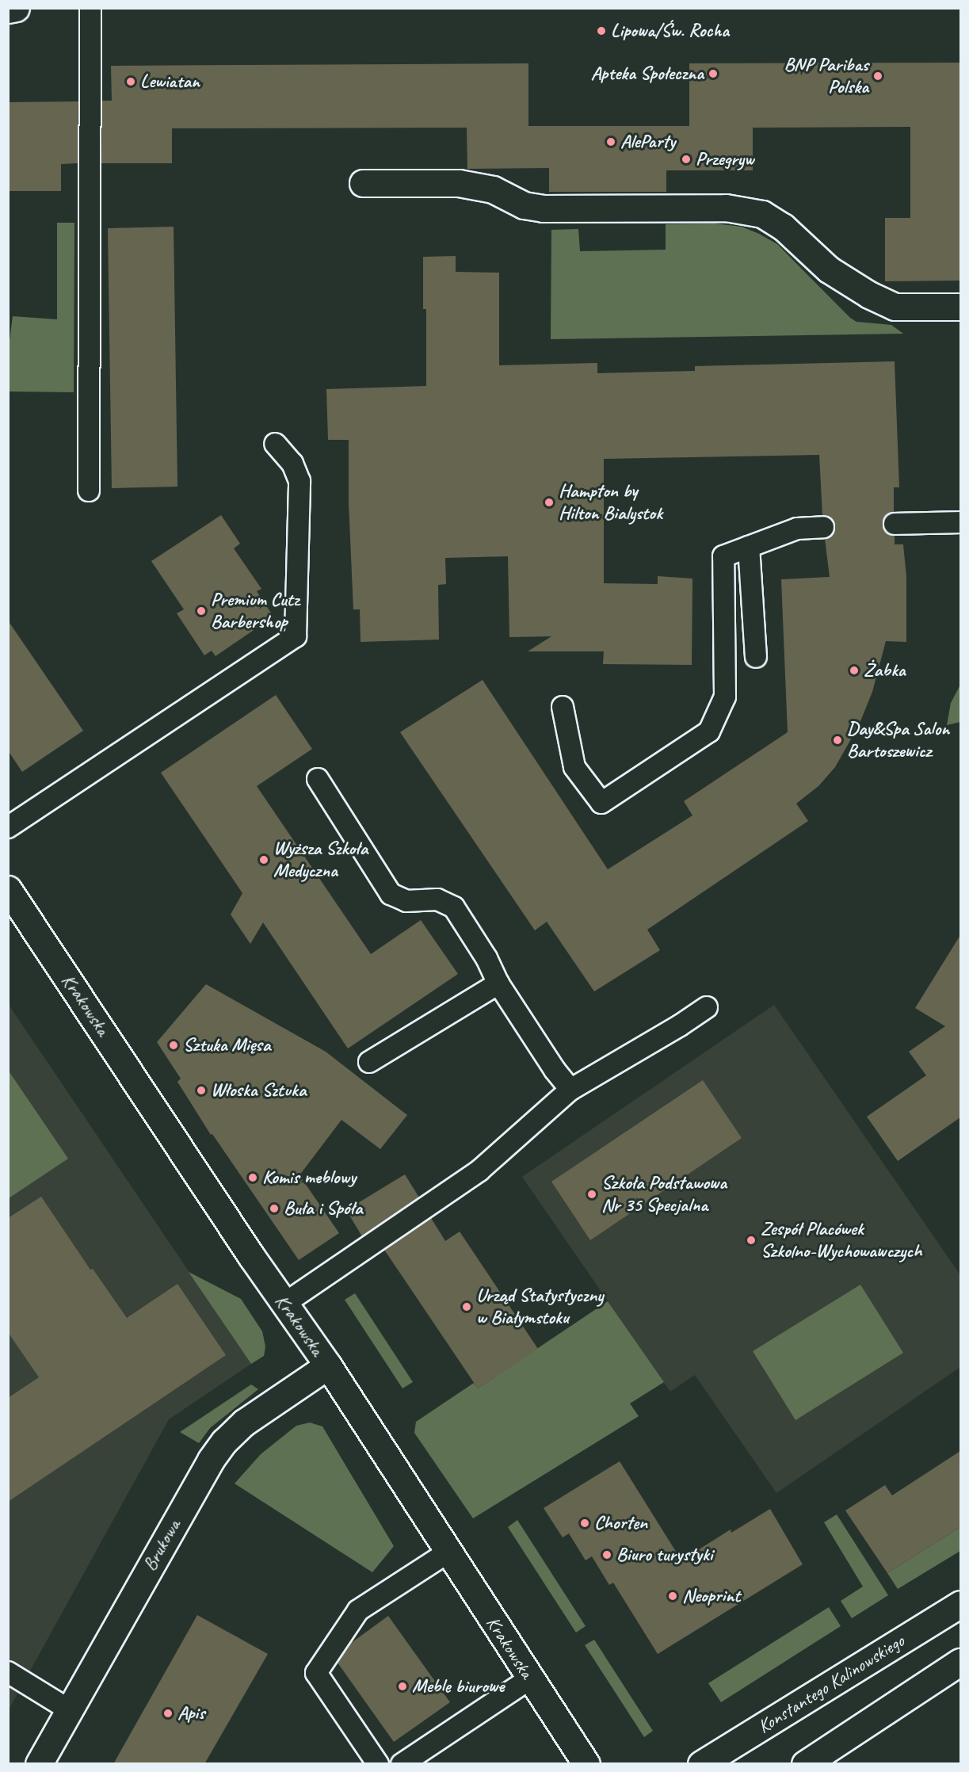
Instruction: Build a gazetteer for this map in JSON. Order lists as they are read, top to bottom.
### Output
{
  "streets": {
    "street": ["Krakowska", "Brukowa", "Konstantego Kalinowskiego"]
  },
  "crossings": [
    ["Krakowska", "Brukowa"]
  ],
  "places": [
    "Lipowa/Św. Rocha",
    "Apteka Społeczna",
    "BNP Paribas Polska",
    "Lewiatan",
    "AleParty",
    "Przegryw",
    "Hampton by Hilton Bialystok",
    "Premium Cutz Barbershop",
    "Żabka",
    "Day&Spa Salon Bartoszewicz",
    "Wyższa Szkoła Medyczna",
    "Sztuka Mięsa",
    "Włoska Sztuka",
    "Komis meblowy",
    "Szkoła Podstawowa Nr 35 Specjalna",
    "Buła i Spóła",
    "Zespół Placówek Szkolno-Wychowawczych",
    "Urząd Statystyczny w Białymstoku",
    "Chorten",
    "Biuro turystyki",
    "Neoprint",
    "Meble biurowe",
    "Apis"
  ]
}
